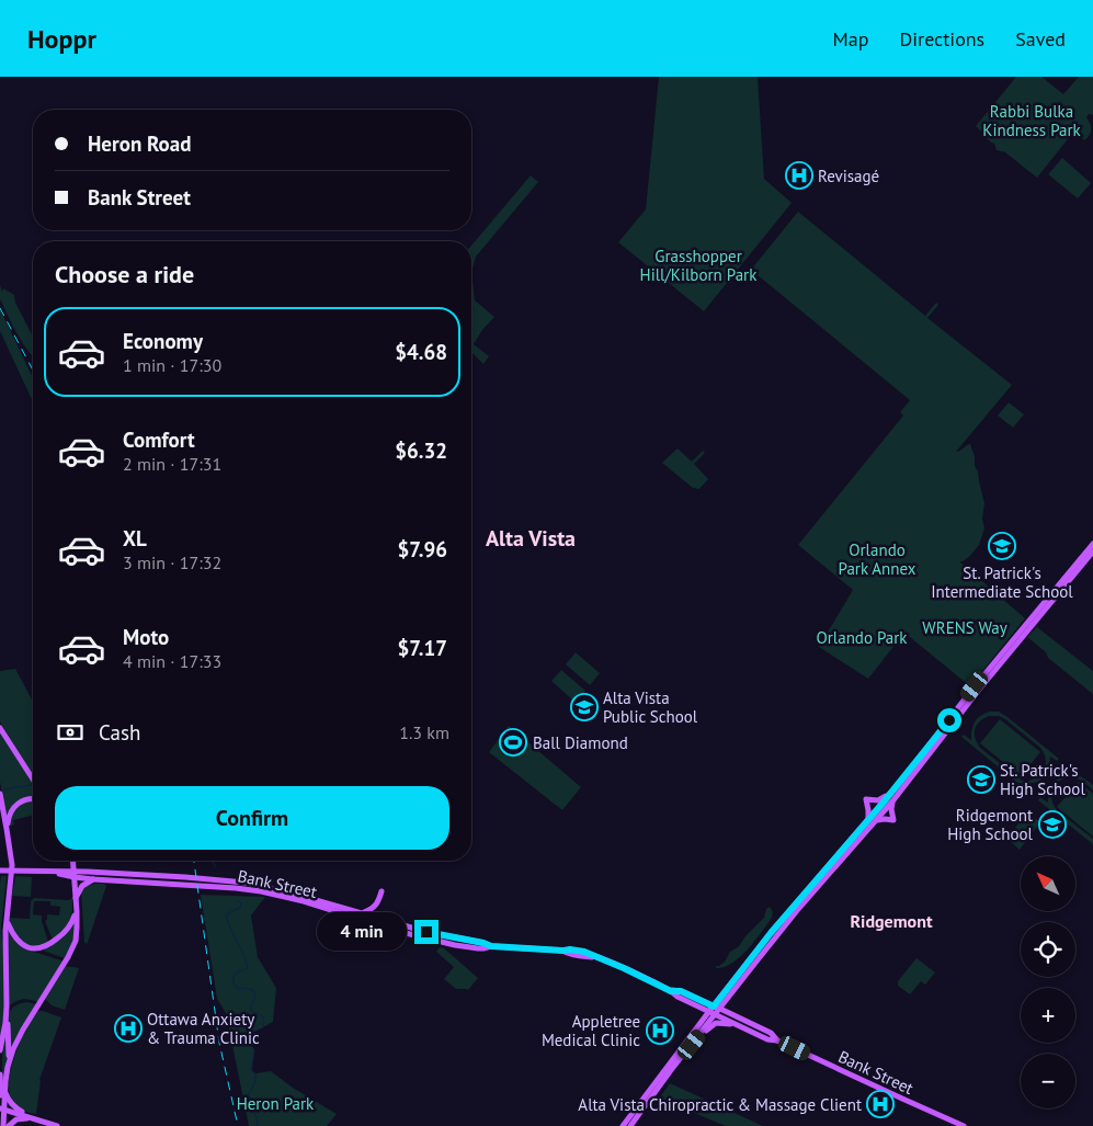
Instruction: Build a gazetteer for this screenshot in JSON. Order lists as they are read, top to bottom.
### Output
{
  "streets": {
    "main road": ["Bank Street"]
  },
  "districts": ["Alta Vista", "Ridgemont"],
  "parks": [
    "Rabbi Bulka Kindness Park",
    "Grasshopper Hill/Kilborn Park",
    "Orlando Park Annex",
    "WRENS Way",
    "Orlando Park",
    "Heron Park"
  ],
  "places": {
    "hospital": [
      "Revisagé",
      "Ottawa Anxiety & Trauma Clinic",
      "Appletree Medical Clinic",
      "Alta Vista Chiropractic & Massage Client"
    ],
    "school or university": [
      "St. Patrick's Intermediate School",
      "Alta Vista Public School",
      "St. Patrick's High School",
      "Ridgemont High School"
    ],
    "sports": ["Ball Diamond"]
  },
  "north": "top left",
  "page": {
    "header": "Hoppr",
    "nav": ["Map", "Directions", "Saved"],
    "banner": ["Heron Road", "Bank Street"],
    "heading": "Choose a ride",
    "list": [
      {
        "name": "Economy",
        "note": "1 min · 17:30",
        "value": "$4.68"
      },
      {
        "name": "Comfort",
        "note": "2 min · 17:31",
        "value": "$6.32"
      },
      {
        "name": "XL",
        "note": "3 min · 17:32",
        "value": "$7.96"
      },
      {
        "name": "Moto",
        "note": "4 min · 17:33",
        "value": "$7.17"
      }
    ],
    "pay": ["Cash", "1.3 km"],
    "buttons": "Confirm",
    "map_buttons": ["+", "−"],
    "bubble": "4 min"
  }
}
